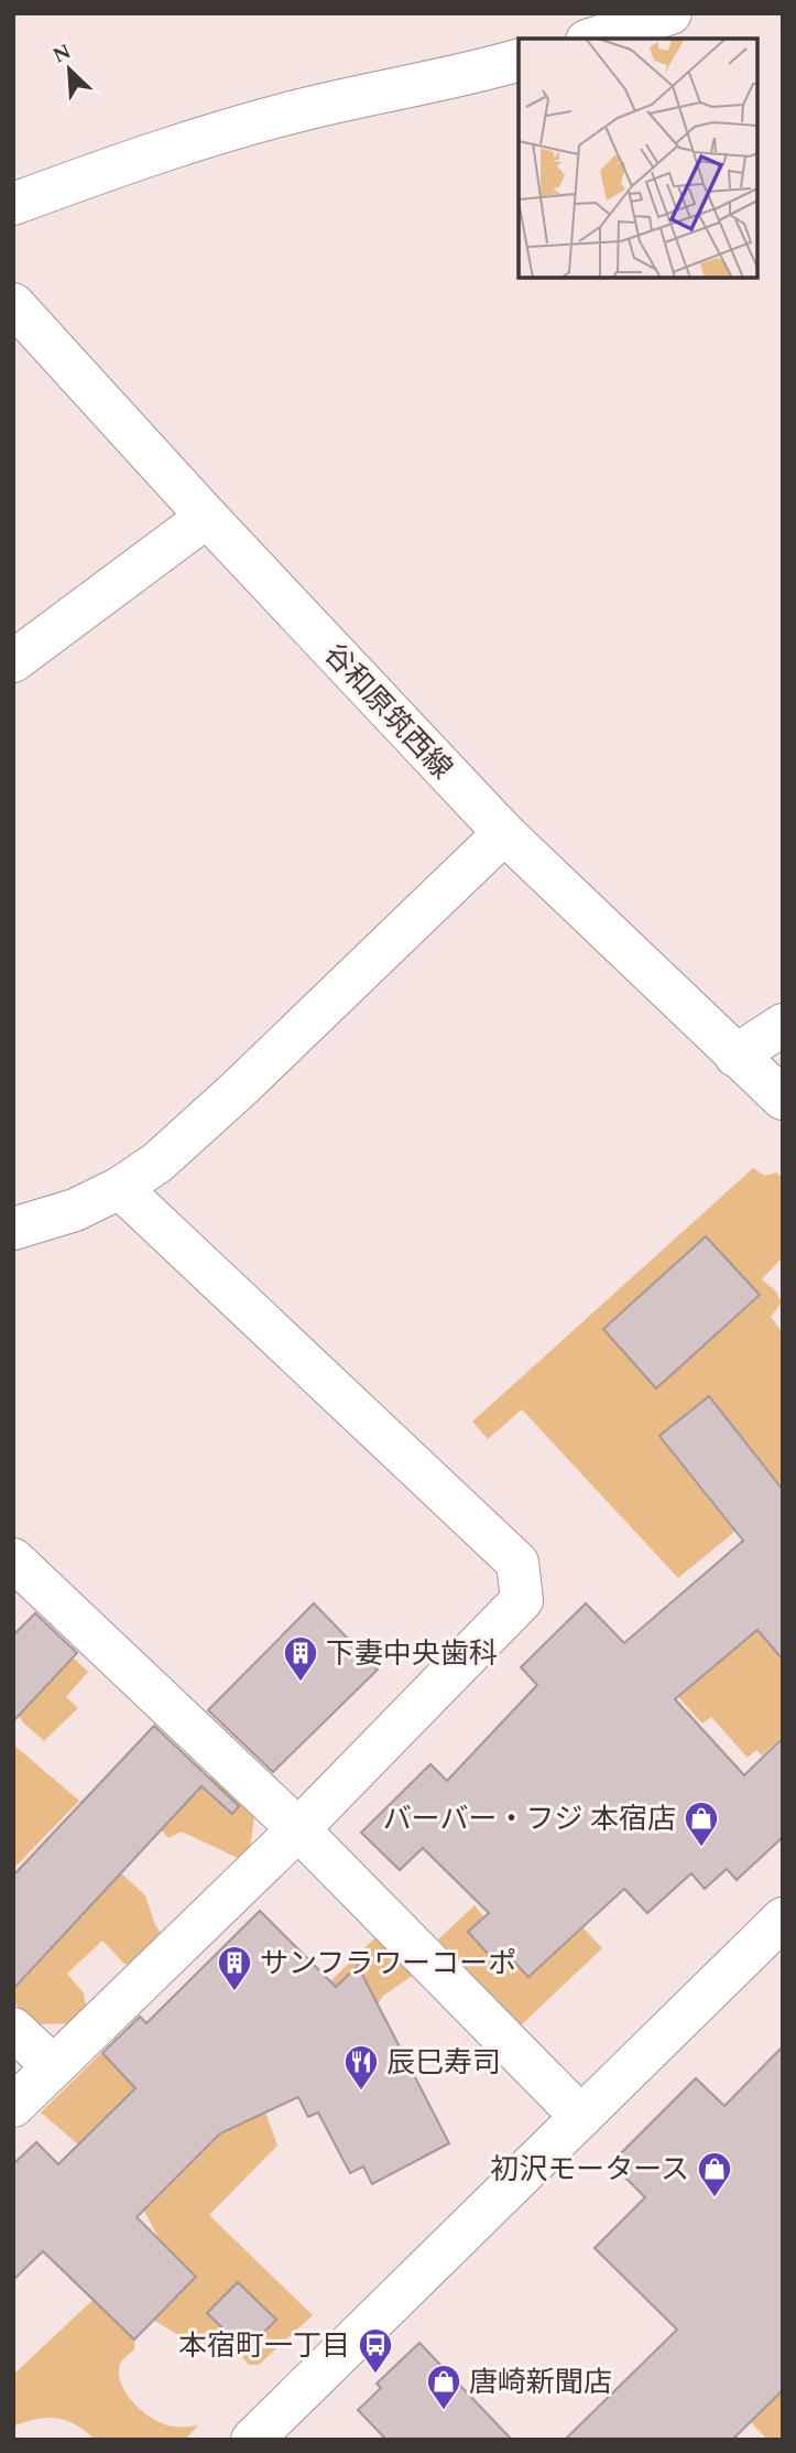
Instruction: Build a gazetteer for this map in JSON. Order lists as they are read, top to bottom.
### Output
{
  "streets": {
    "street": ["谷和原筑西線"]
  },
  "places": {
    "building": ["下妻中央歯科", "サンフラワーコーポ"],
    "shop": ["バーバー・フジ 本宿店", "初沢モータース", "唐崎新聞店"],
    "restaurant": ["辰巳寿司"],
    "bus stop": ["本宿町一丁目"]
  },
  "north": "top left"
}
